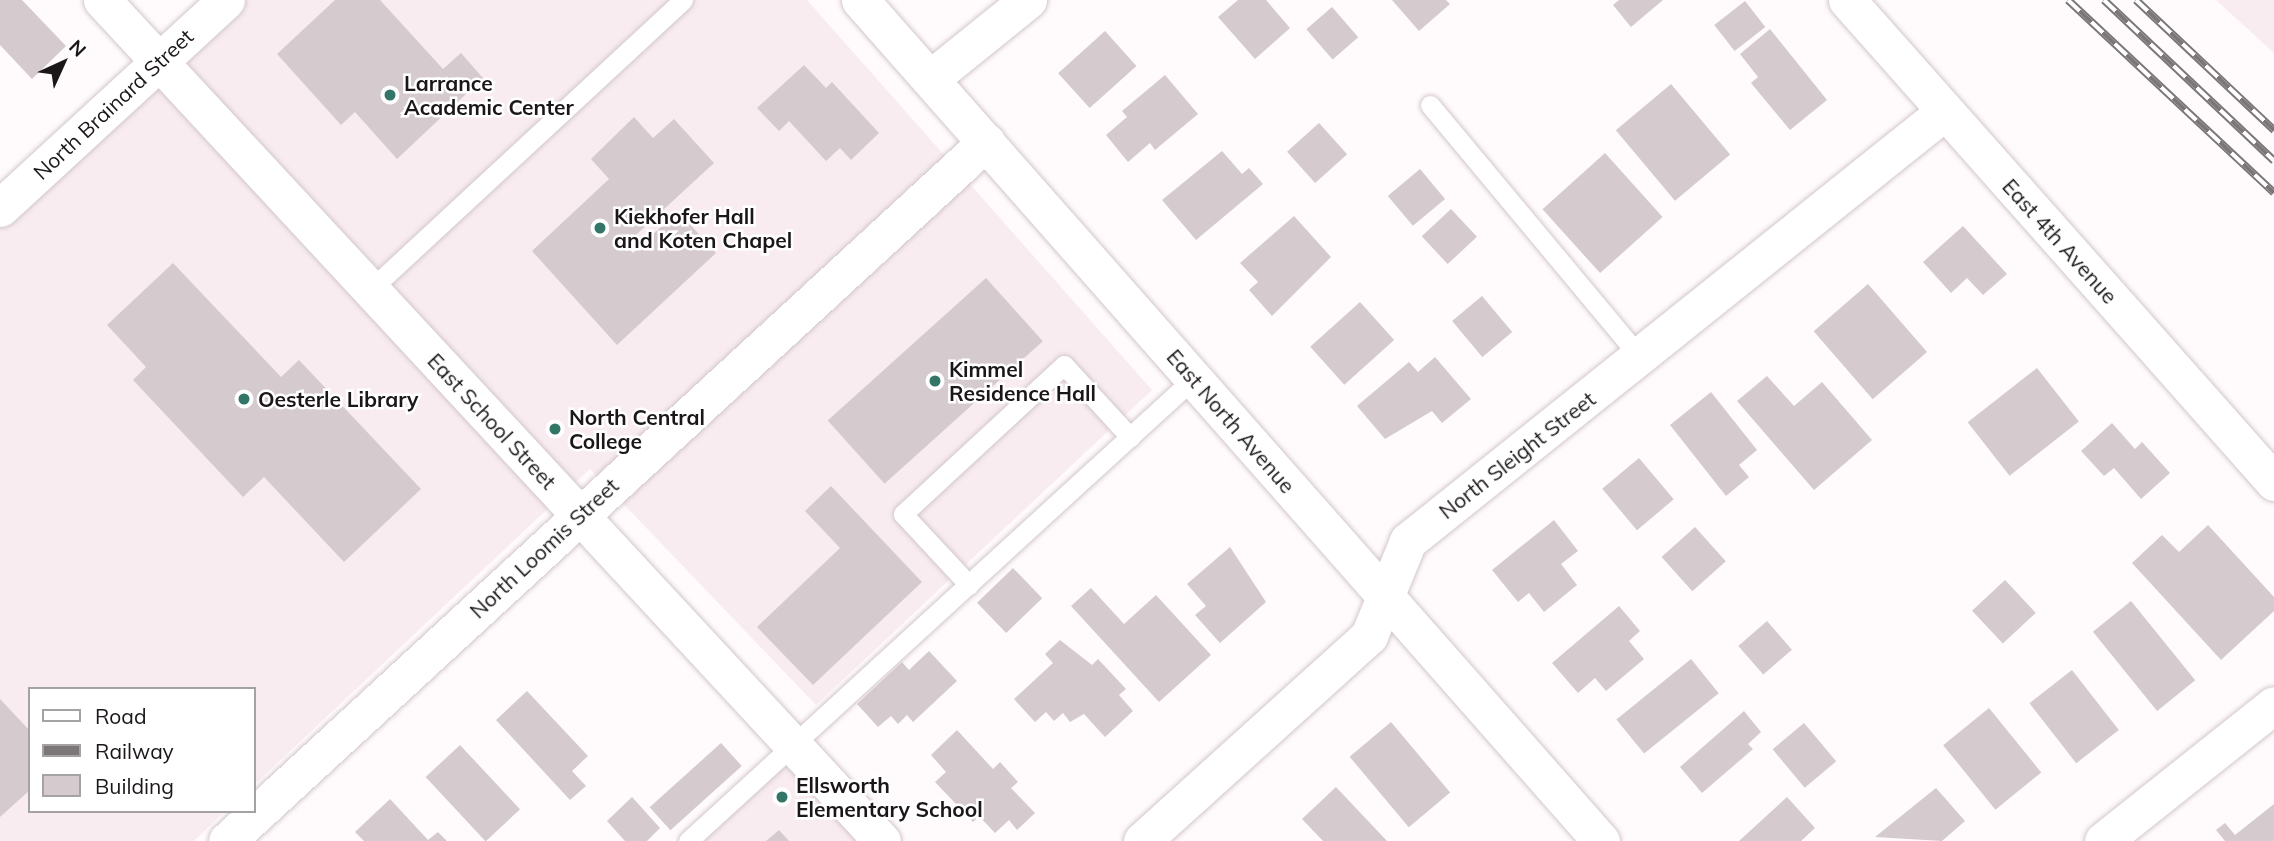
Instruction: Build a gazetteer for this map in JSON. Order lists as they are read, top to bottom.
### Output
{
  "streets": {
    "street": [
      "North Brainard Street",
      "East 4th Avenue",
      "East School Street",
      "East North Avenue",
      "North Sleight Street",
      "North Loomis Street"
    ]
  },
  "crossings": [
    ["North Brainard Street", "East School Street"],
    ["East 4th Avenue", "North Sleight Street"],
    ["East School Street", "North Loomis Street"],
    ["East North Avenue", "North Sleight Street"],
    ["East North Avenue", "North Loomis Street"]
  ],
  "places": [
    "Larrance Academic Center",
    "Kiekhofer Hall and Koten Chapel",
    "Kimmel Residence Hall",
    "Oesterle Library",
    "North Central College",
    "Ellsworth Elementary School"
  ],
  "legend": ["Road", "Railway", "Building"],
  "north": "top right"
}
